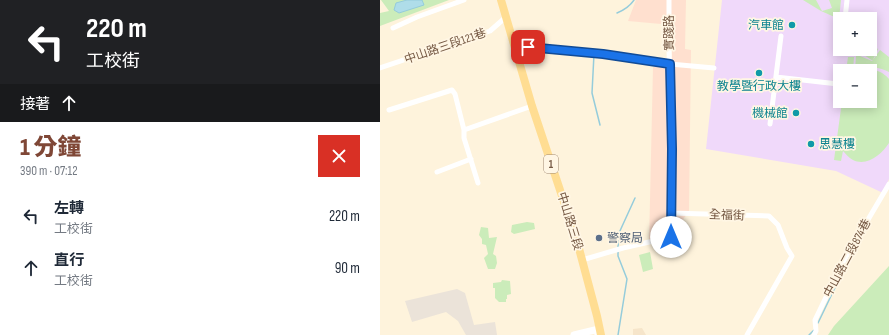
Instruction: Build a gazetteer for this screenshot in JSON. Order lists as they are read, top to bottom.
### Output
{
  "streets": {
    "main road": ["1", "中山路三段"],
    "street": [
      "實踐路",
      "中山路三段121巷",
      "全福街",
      "中山路二段874巷"
    ]
  },
  "crossings": [
    ["實踐路", "全福街"],
    ["實踐路", "中山路三段"],
    ["中山路三段121巷", "中山路三段"]
  ],
  "places": [
    "汽車館",
    "教學暨行政大樓",
    "機械館",
    "思慧樓",
    "警察局"
  ],
  "page": {
    "turn": ["220 m", "工校街"],
    "map_buttons": ["+", "−"],
    "then": "接著",
    "heading": ["1 分鐘", "390 m · 07:12"],
    "list": [
      {
        "name": "左轉",
        "note": "工校街",
        "value": "220 m"
      },
      {
        "name": "直行",
        "note": "工校街",
        "value": "90 m"
      }
    ]
  }
}
